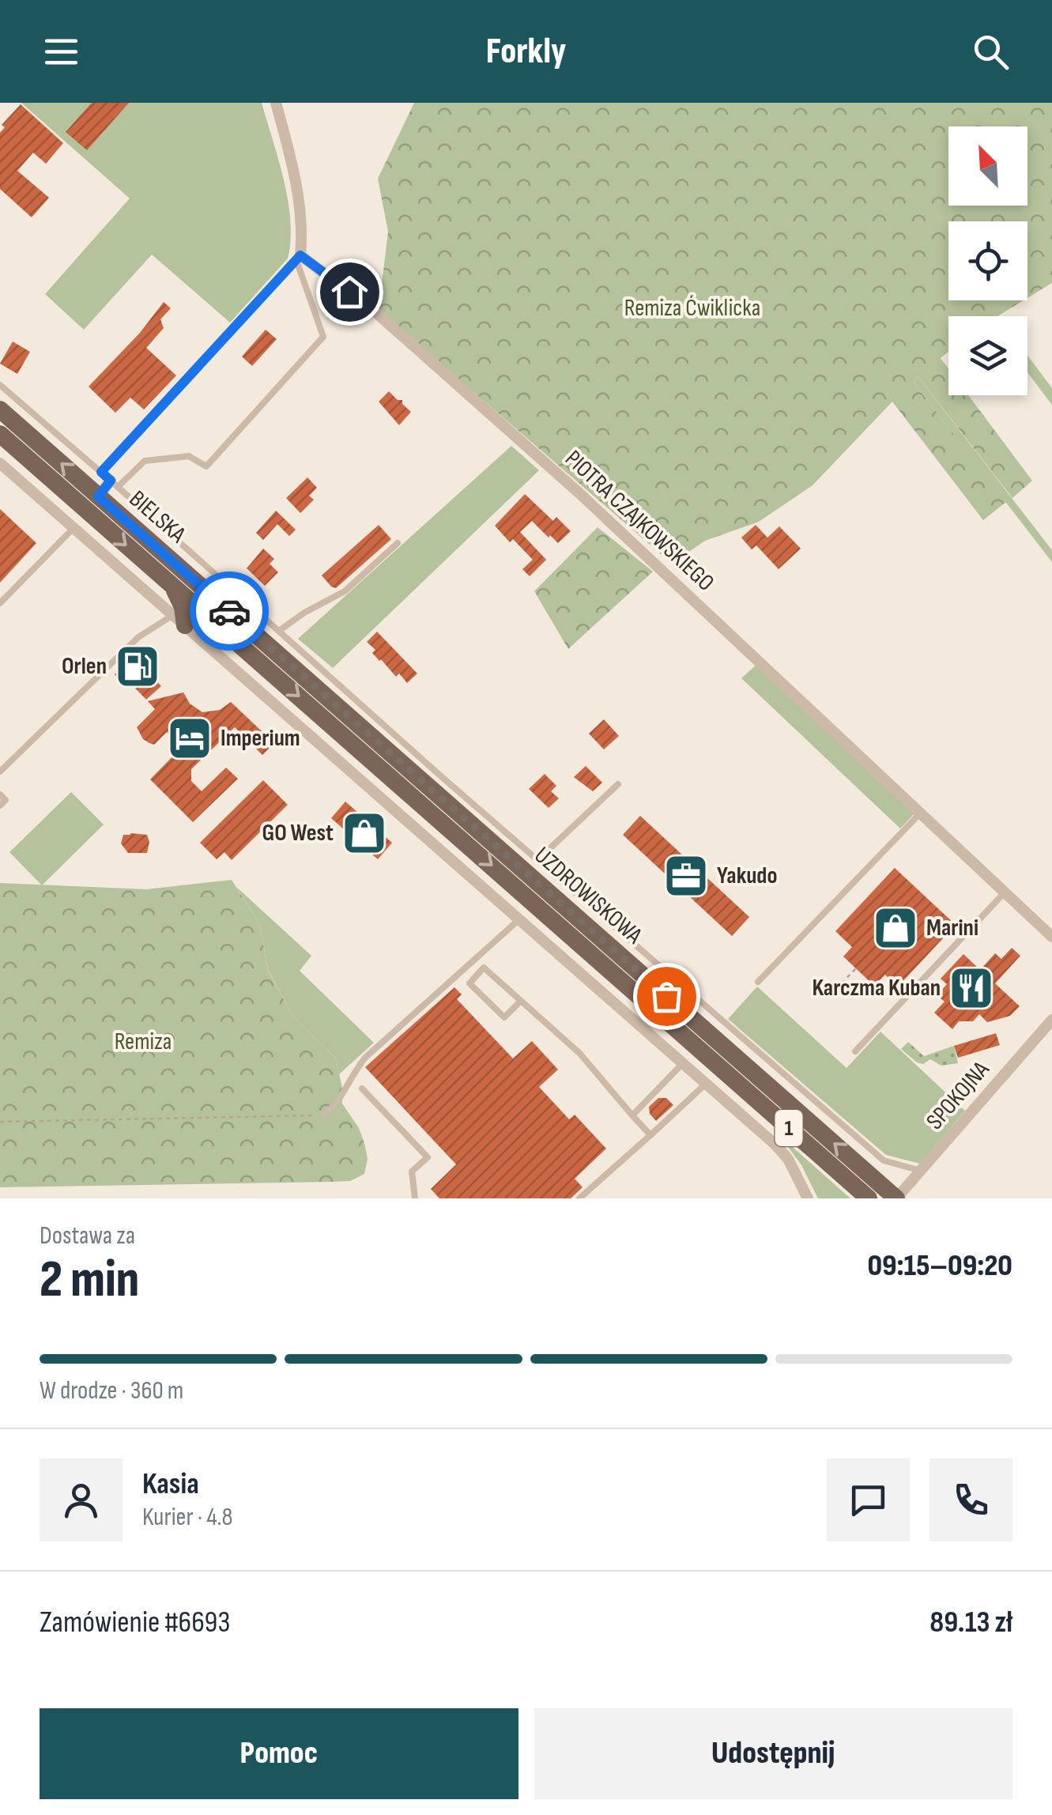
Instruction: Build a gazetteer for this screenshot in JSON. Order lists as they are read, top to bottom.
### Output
{
  "streets": {
    "main road": ["BIELSKA", "UZDROWISKOWA", "1"],
    "street": ["PIOTRA CZAJKOWSKIEGO", "SPOKOJNA"]
  },
  "crossings": [
    ["BIELSKA", "UZDROWISKOWA"],
    ["UZDROWISKOWA", "SPOKOJNA"]
  ],
  "parks": ["Remiza Ćwiklicka", "Remiza"],
  "places": {
    "fuel station": ["Orlen"],
    "hotel": ["Imperium"],
    "shop": ["GO West", "Marini"],
    "office": ["Yakudo"],
    "restaurant": ["Karczma Kuban"]
  },
  "north": "top left",
  "page": {
    "header": "Forkly",
    "heading": ["2 min", "Dostawa za", "09:15–09:20"],
    "panel": [
      "Kasia",
      "Kurier · 4.8",
      "Zamówienie #6693",
      "89.13 zł"
    ],
    "bar": "W drodze · 360 m",
    "buttons": ["Pomoc", "Udostępnij"]
  }
}
